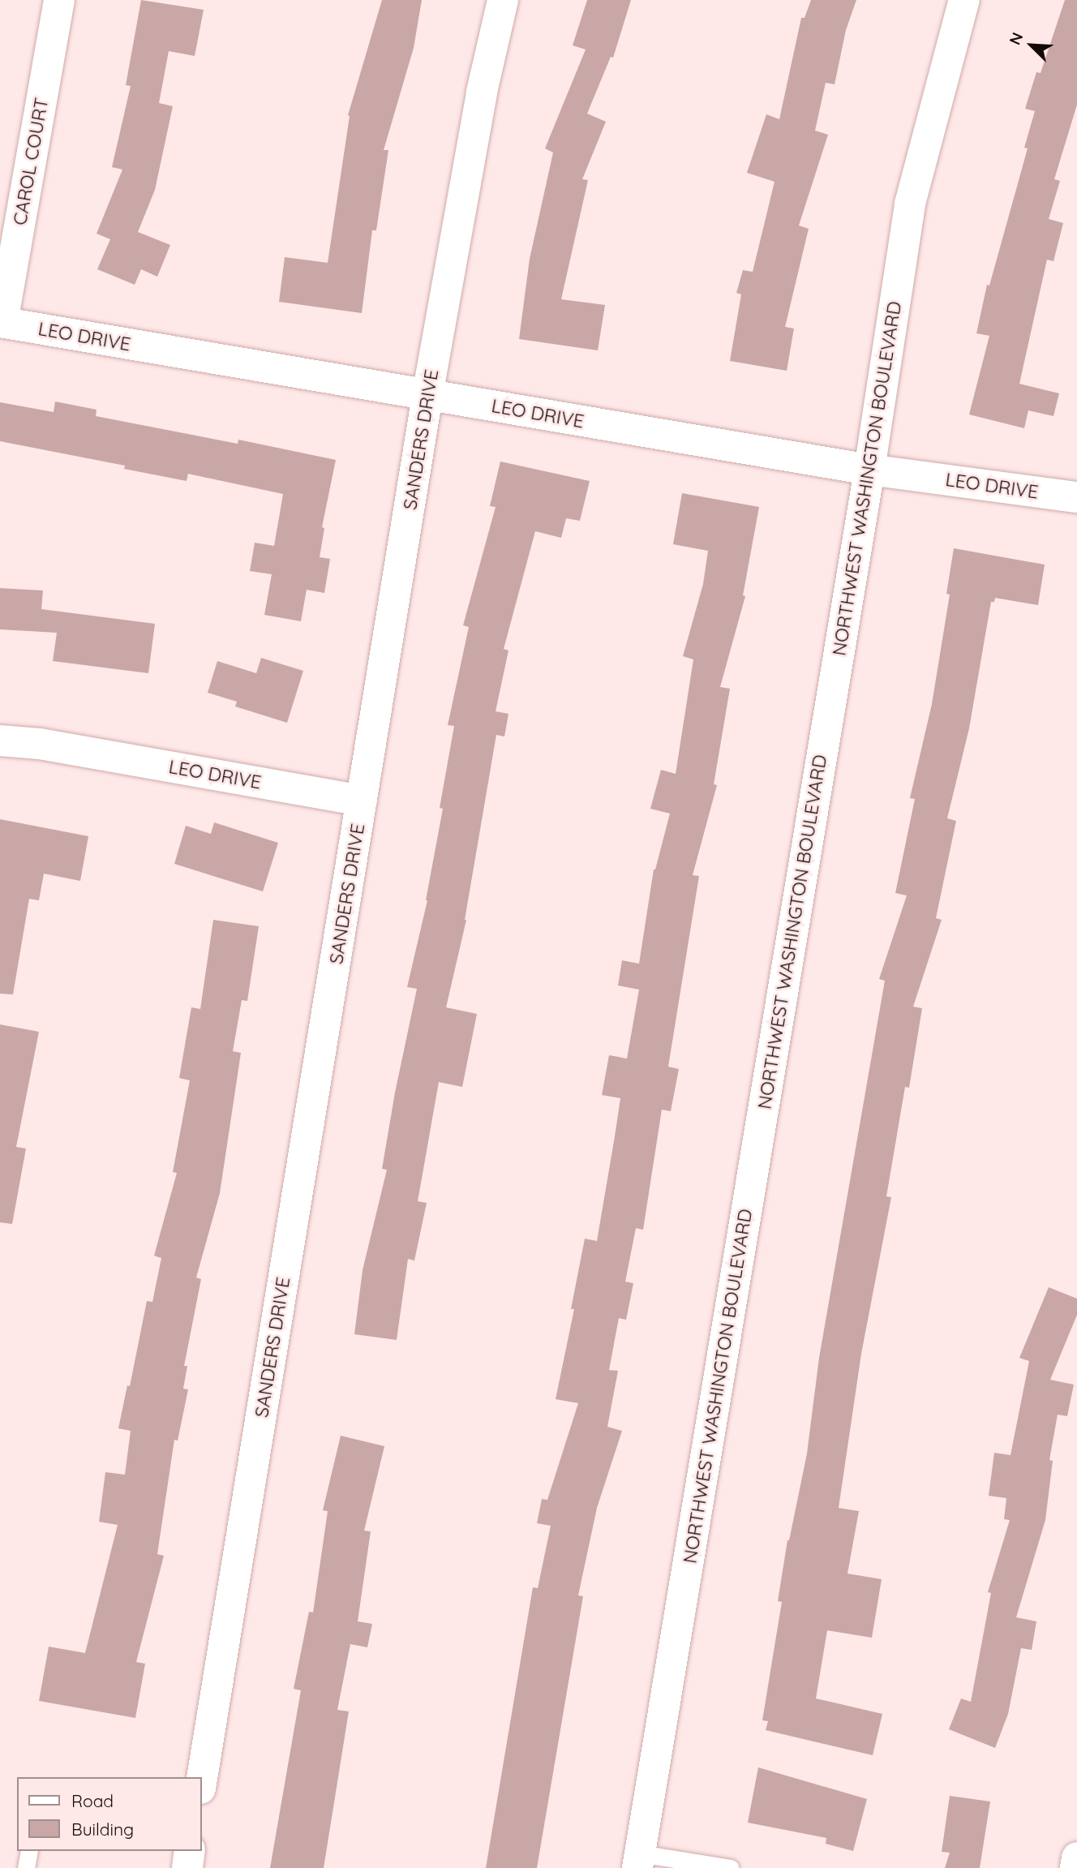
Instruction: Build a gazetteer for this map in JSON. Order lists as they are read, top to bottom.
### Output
{
  "streets": {
    "street": [
      "CAROL COURT",
      "LEO DRIVE",
      "SANDERS DRIVE",
      "NORTHWEST WASHINGTON BOULEVARD"
    ]
  },
  "crossings": [
    ["CAROL COURT", "LEO DRIVE"],
    ["LEO DRIVE", "SANDERS DRIVE"],
    ["LEO DRIVE", "NORTHWEST WASHINGTON BOULEVARD"]
  ],
  "legend": ["Road", "Building"],
  "north": "top left"
}
